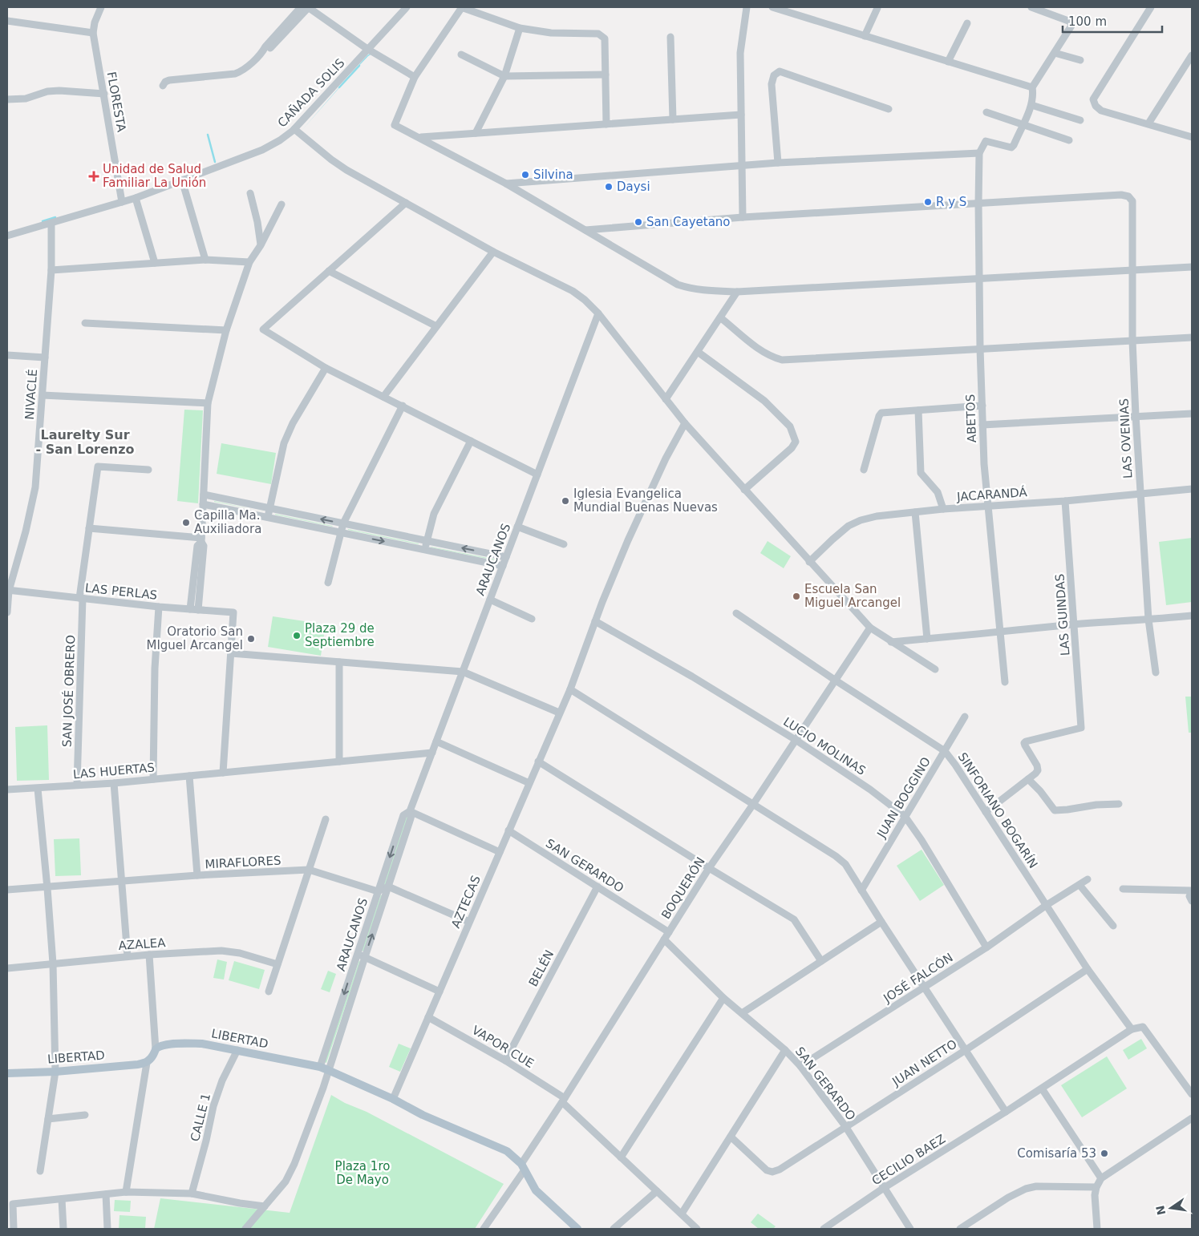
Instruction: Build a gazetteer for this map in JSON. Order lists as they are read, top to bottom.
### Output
{
  "streets": {
    "main road": ["LIBERTAD"],
    "street": [
      "CAÑADA SOLIS",
      "FLORESTA",
      "NIVACLÉ",
      "ABETOS",
      "LAS OVENIAS",
      "JACARANDÁ",
      "ARAUCANOS",
      "LAS PERLAS",
      "LAS GUINDAS",
      "SAN JOSÉ OBRERO",
      "LUCIO MOLINAS",
      "LAS HUERTAS",
      "JUAN BOGGINO",
      "SINFORIANO BOGARÍN",
      "MIRAFLORES",
      "SAN GERARDO",
      "BOQUERÓN",
      "AZTECAS",
      "AZALEA",
      "BELÉN",
      "JOSÉ FALCÓN",
      "VAPOR CUE",
      "JUAN NETTO",
      "CALLE 1",
      "CECILIO BAEZ"
    ]
  },
  "crossings": [
    ["CAÑADA SOLIS", "FLORESTA"],
    ["CAÑADA SOLIS", "NIVACLÉ"],
    ["NIVACLÉ", "LAS PERLAS"],
    ["ABETOS", "LAS OVENIAS"],
    ["ABETOS", "JACARANDÁ"],
    ["LAS OVENIAS", "JACARANDÁ"],
    ["JACARANDÁ", "LAS GUINDAS"],
    ["ARAUCANOS", "LAS HUERTAS"],
    ["ARAUCANOS", "MIRAFLORES"],
    ["ARAUCANOS", "LIBERTAD"],
    ["LAS PERLAS", "SAN JOSÉ OBRERO"],
    ["SAN JOSÉ OBRERO", "LAS HUERTAS"],
    ["LUCIO MOLINAS", "JUAN BOGGINO"],
    ["LUCIO MOLINAS", "BOQUERÓN"],
    ["LUCIO MOLINAS", "AZTECAS"],
    ["LUCIO MOLINAS", "JOSÉ FALCÓN"],
    ["JUAN BOGGINO", "SINFORIANO BOGARÍN"],
    ["SINFORIANO BOGARÍN", "BOQUERÓN"],
    ["SINFORIANO BOGARÍN", "JOSÉ FALCÓN"],
    ["SINFORIANO BOGARÍN", "JUAN NETTO"],
    ["SINFORIANO BOGARÍN", "CECILIO BAEZ"],
    ["SAN GERARDO", "BOQUERÓN"],
    ["SAN GERARDO", "AZTECAS"],
    ["SAN GERARDO", "BELÉN"],
    ["SAN GERARDO", "JOSÉ FALCÓN"],
    ["SAN GERARDO", "JUAN NETTO"],
    ["SAN GERARDO", "CECILIO BAEZ"],
    ["BOQUERÓN", "LIBERTAD"],
    ["BOQUERÓN", "VAPOR CUE"],
    ["AZTECAS", "LIBERTAD"],
    ["AZTECAS", "VAPOR CUE"],
    ["BELÉN", "VAPOR CUE"],
    ["LIBERTAD", "CALLE 1"]
  ],
  "districts": ["Laurelty Sur - San Lorenzo"],
  "parks": ["Plaza 1ro De Mayo"],
  "places": {
    "other": [
      "Silvina",
      "Daysi",
      "R y S",
      "San Cayetano",
      "Iglesia Evangelica Mundial Buenas Nuevas",
      "Capilla Ma. Auxiliadora",
      "Escuela San Miguel Arcangel",
      "Plaza 29 de Septiembre",
      "Oratorio San MIguel Arcangel",
      "Comisaría 53"
    ],
    "health": ["Unidad de Salud Familiar La Unión"]
  },
  "scale_bar": "100 m",
  "north": "left"
}
